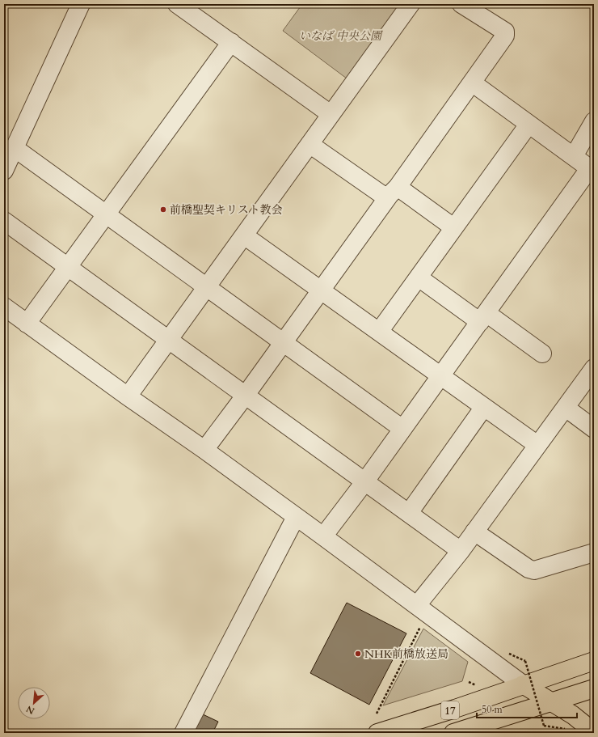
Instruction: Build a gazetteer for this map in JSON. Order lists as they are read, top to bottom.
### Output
{
  "streets": {
    "main road": ["17"]
  },
  "parks": ["いなば 中央公園"],
  "places": ["前橋聖契キリスト教会", "NHK前橋放送局"],
  "scale_bar": "50 m",
  "north": "bottom left"
}
